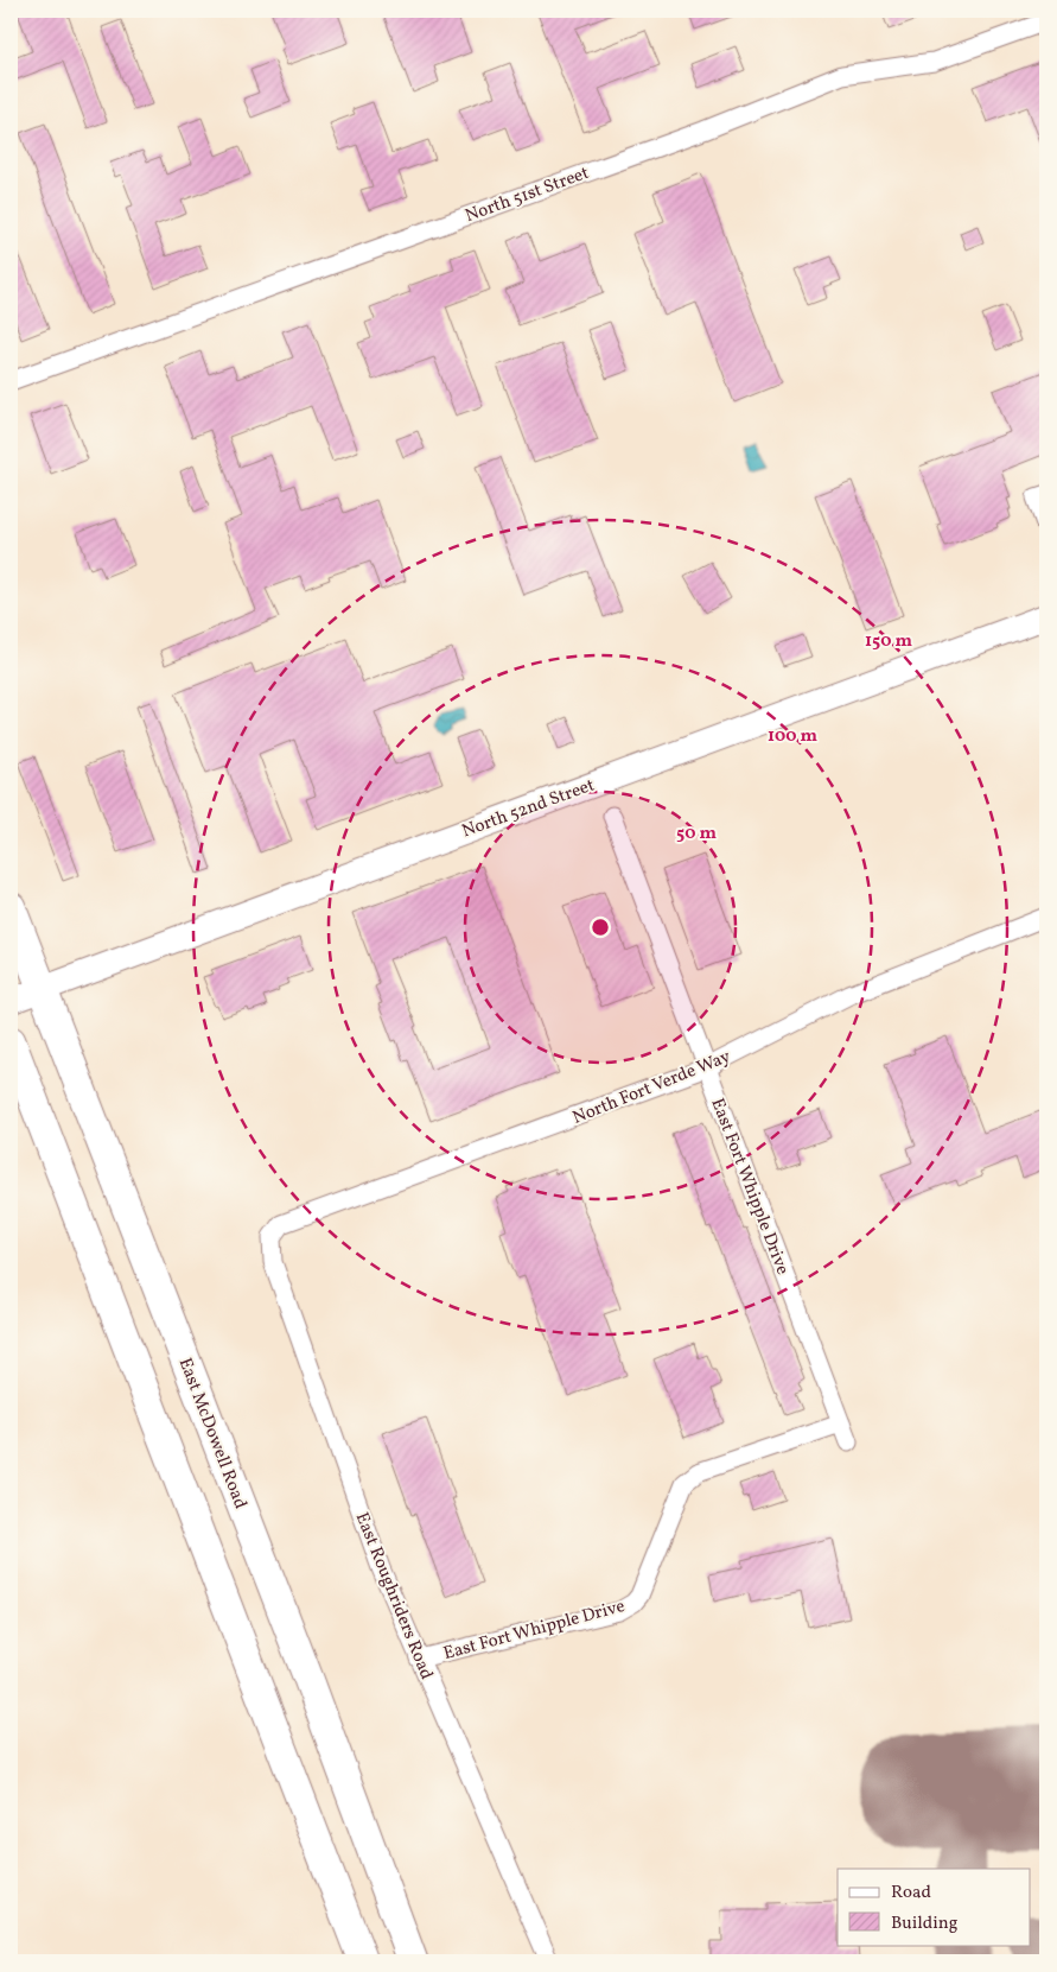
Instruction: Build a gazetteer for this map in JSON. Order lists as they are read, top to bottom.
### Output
{
  "streets": {
    "main road": ["North 52nd Street", "East McDowell Road"],
    "street": [
      "North 51st Street",
      "North Fort Verde Way",
      "East Fort Whipple Drive",
      "East Roughriders Road"
    ]
  },
  "crossings": [
    ["North 52nd Street", "East McDowell Road"],
    ["North Fort Verde Way", "East Fort Whipple Drive"],
    ["North Fort Verde Way", "East Roughriders Road"],
    ["East Fort Whipple Drive", "East Roughriders Road"]
  ],
  "legend": ["Road", "Building"],
  "rings": ["150 m", "100 m", "50 m"]
}
